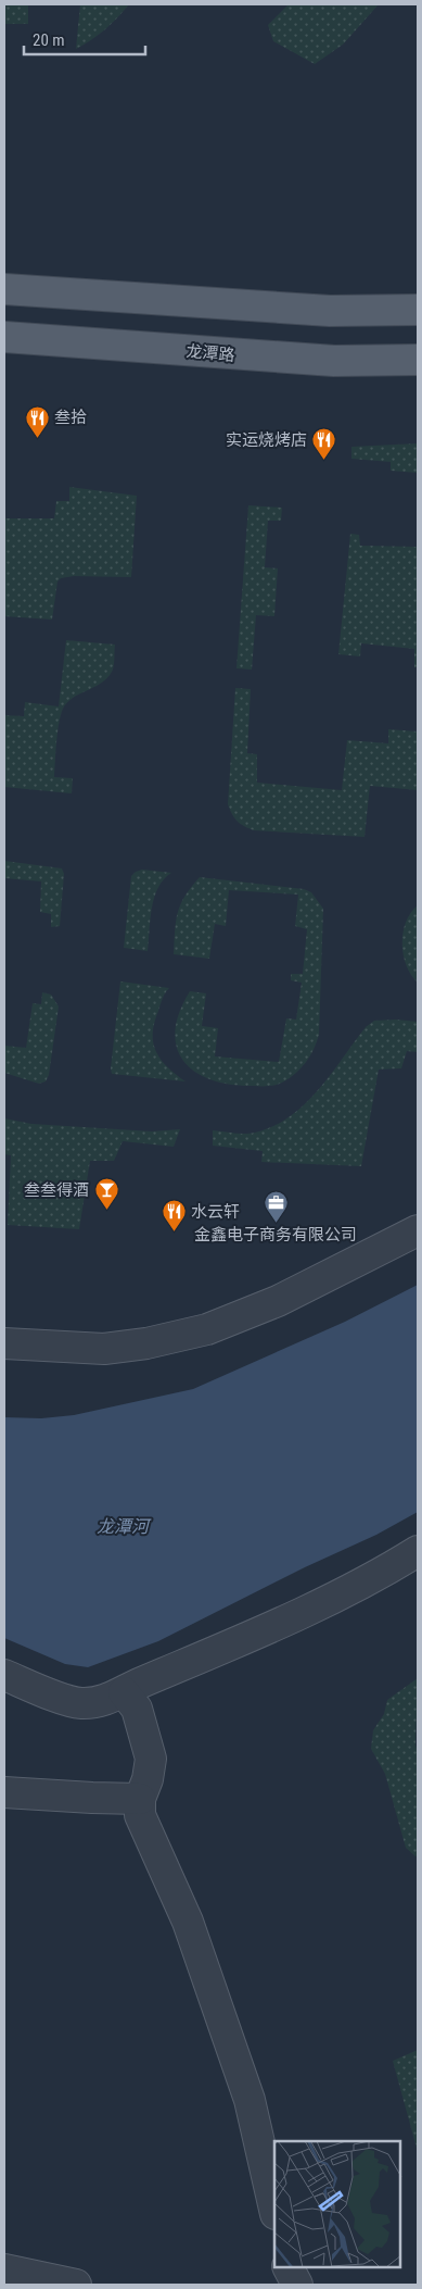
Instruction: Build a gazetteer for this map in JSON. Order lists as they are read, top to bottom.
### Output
{
  "streets": {
    "main road": ["龙潭路"]
  },
  "water": ["龙潭河"],
  "places": {
    "restaurant": ["叁拾", "实运烧烤店", "水云轩"],
    "bar": ["叁叁得酒"],
    "office": ["金鑫电子商务有限公司"]
  },
  "scale_bar": "20 m"
}
